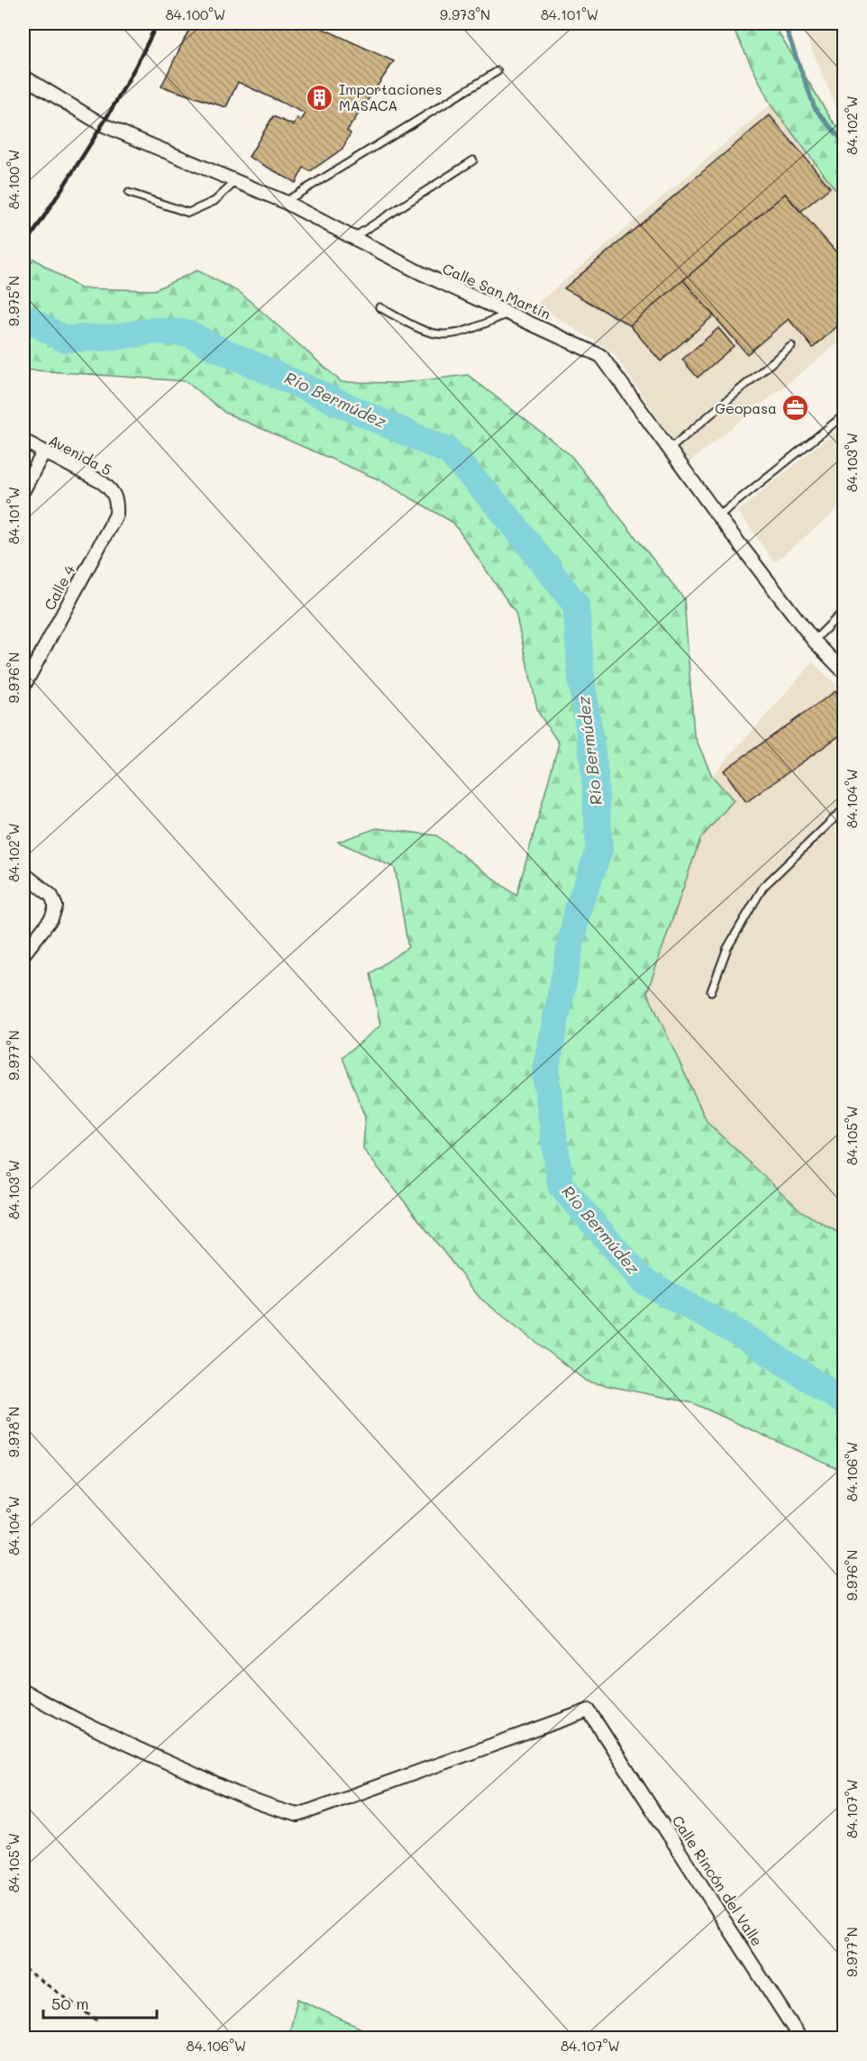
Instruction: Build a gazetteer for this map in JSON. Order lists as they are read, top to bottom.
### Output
{
  "streets": {
    "street": [
      "Calle San Martín",
      "Avenida 5",
      "Calle 4",
      "Calle Rincón del Valle"
    ]
  },
  "crossings": [
    ["Avenida 5", "Calle 4"]
  ],
  "water": ["Río Bermúdez"],
  "places": {
    "building": ["Importaciones MASACA"],
    "office": ["Geopasa"]
  },
  "scale_bar": "50 m",
  "coordinates": [
    "84.100°W",
    "9.973°N",
    "84.101°W",
    "84.102°W",
    "9.975°N",
    "84.103°W",
    "9.976°N",
    "84.104°W",
    "9.977°N",
    "84.105°W",
    "9.978°N",
    "84.106°W",
    "84.107°W"
  ]
}
